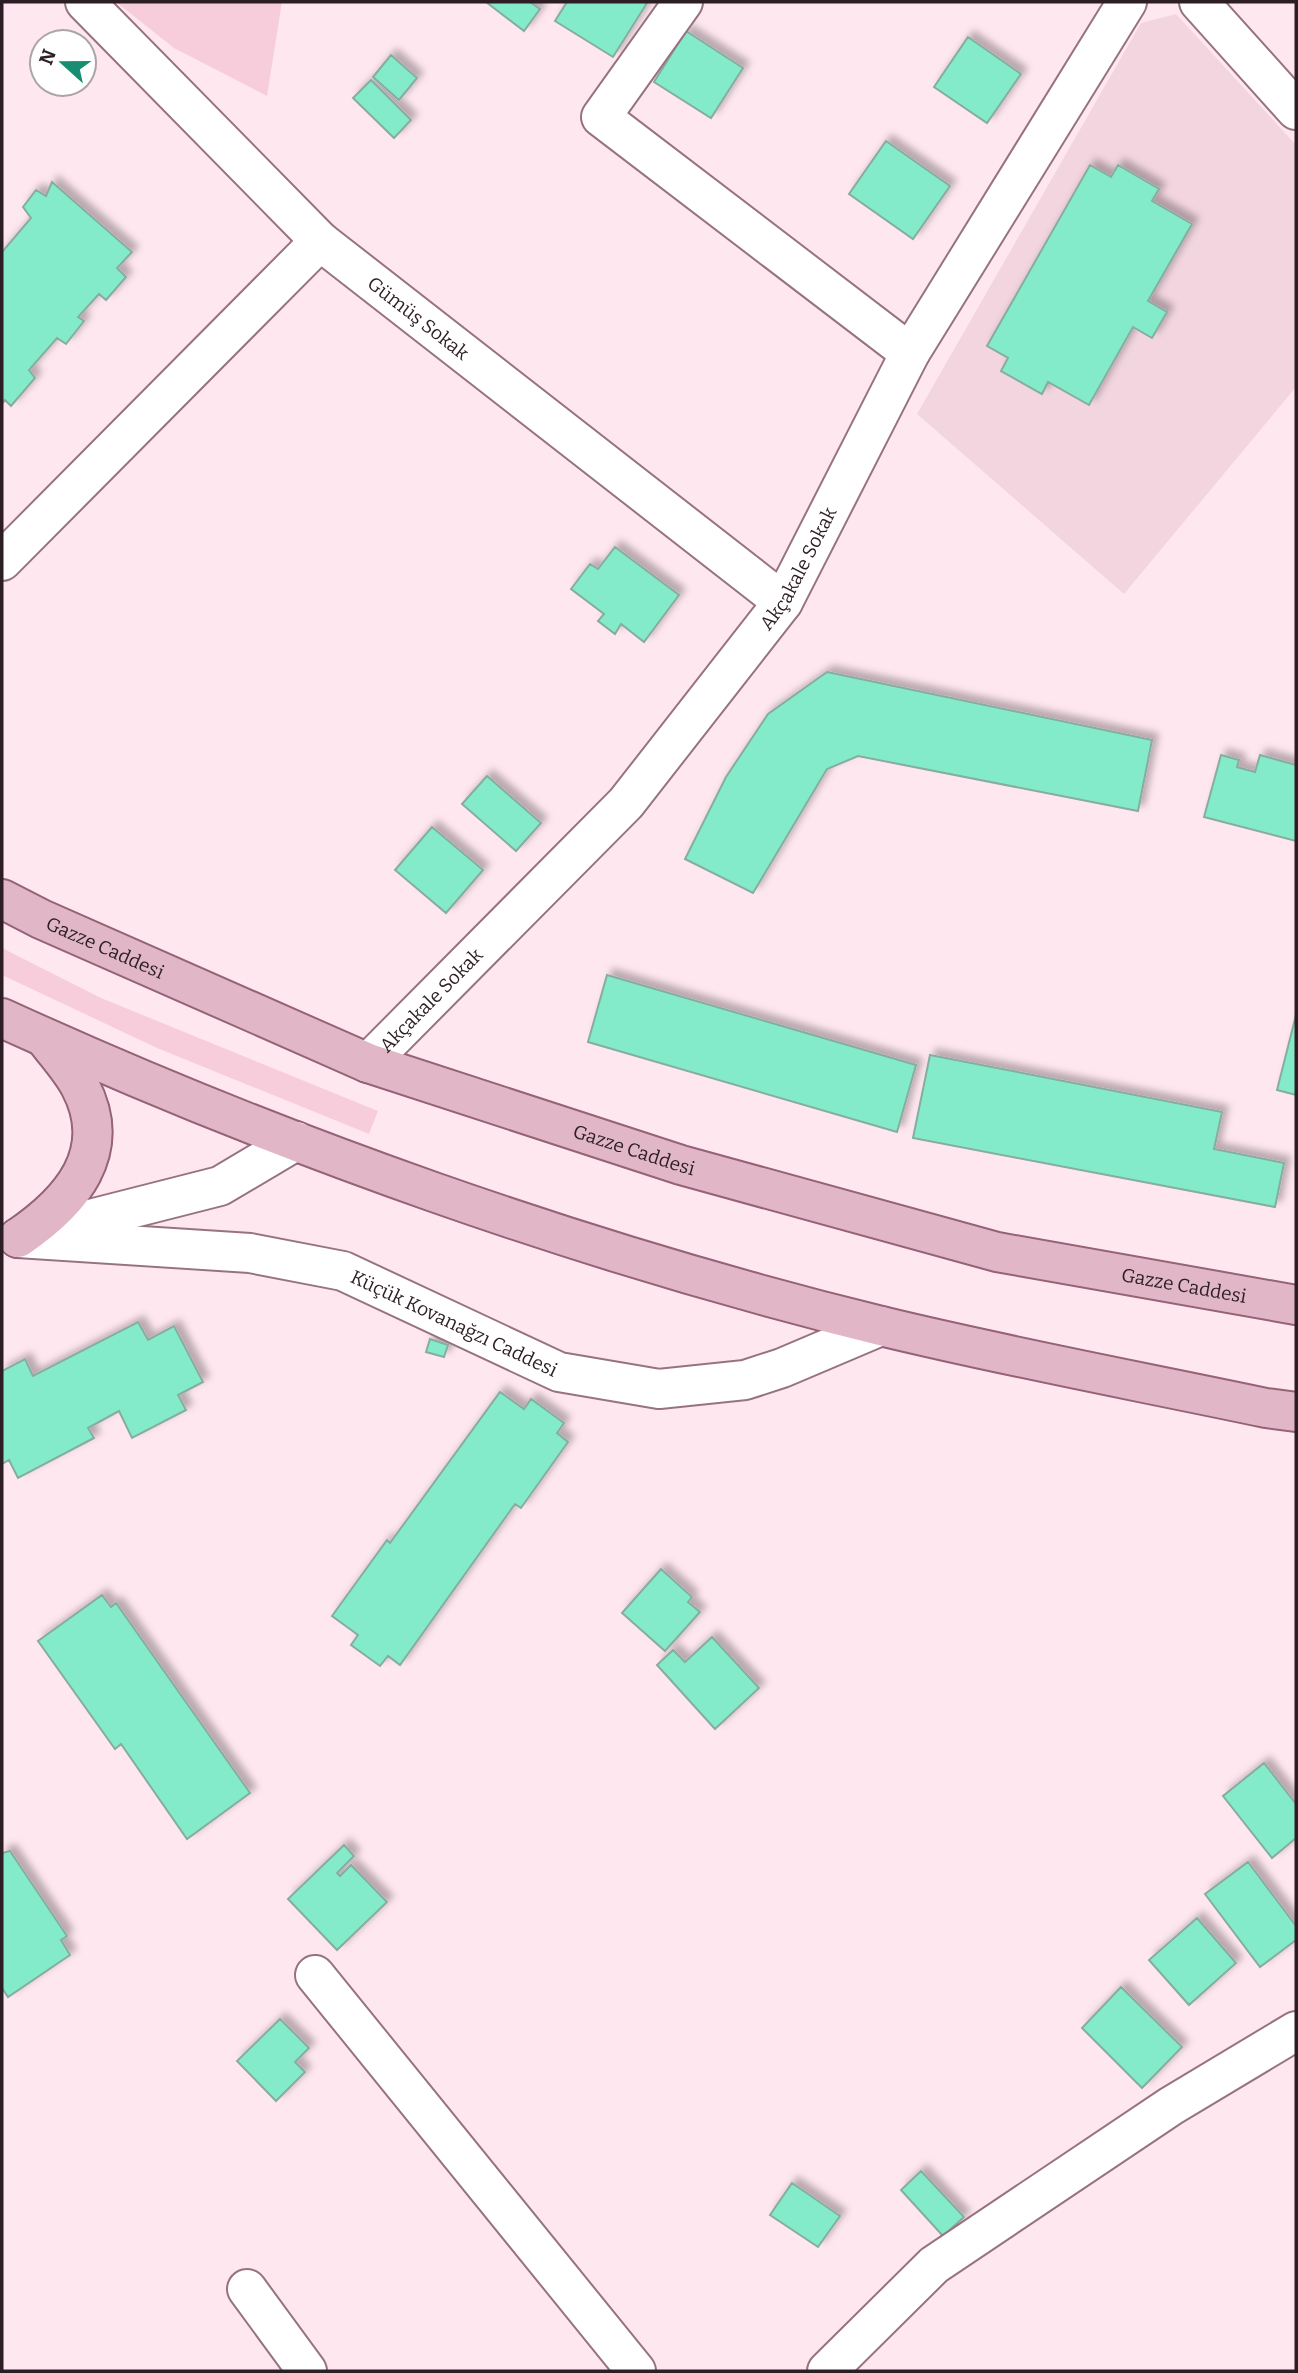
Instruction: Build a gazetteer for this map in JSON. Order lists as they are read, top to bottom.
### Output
{
  "streets": {
    "main road": ["Gazze Caddesi"],
    "street": ["Gümüş Sokak", "Akçakale Sokak", "Küçük Kovanağzı Caddesi"]
  },
  "crossings": [
    ["Gümüş Sokak", "Akçakale Sokak"],
    ["Akçakale Sokak", "Gazze Caddesi"]
  ],
  "north": "left"
}
